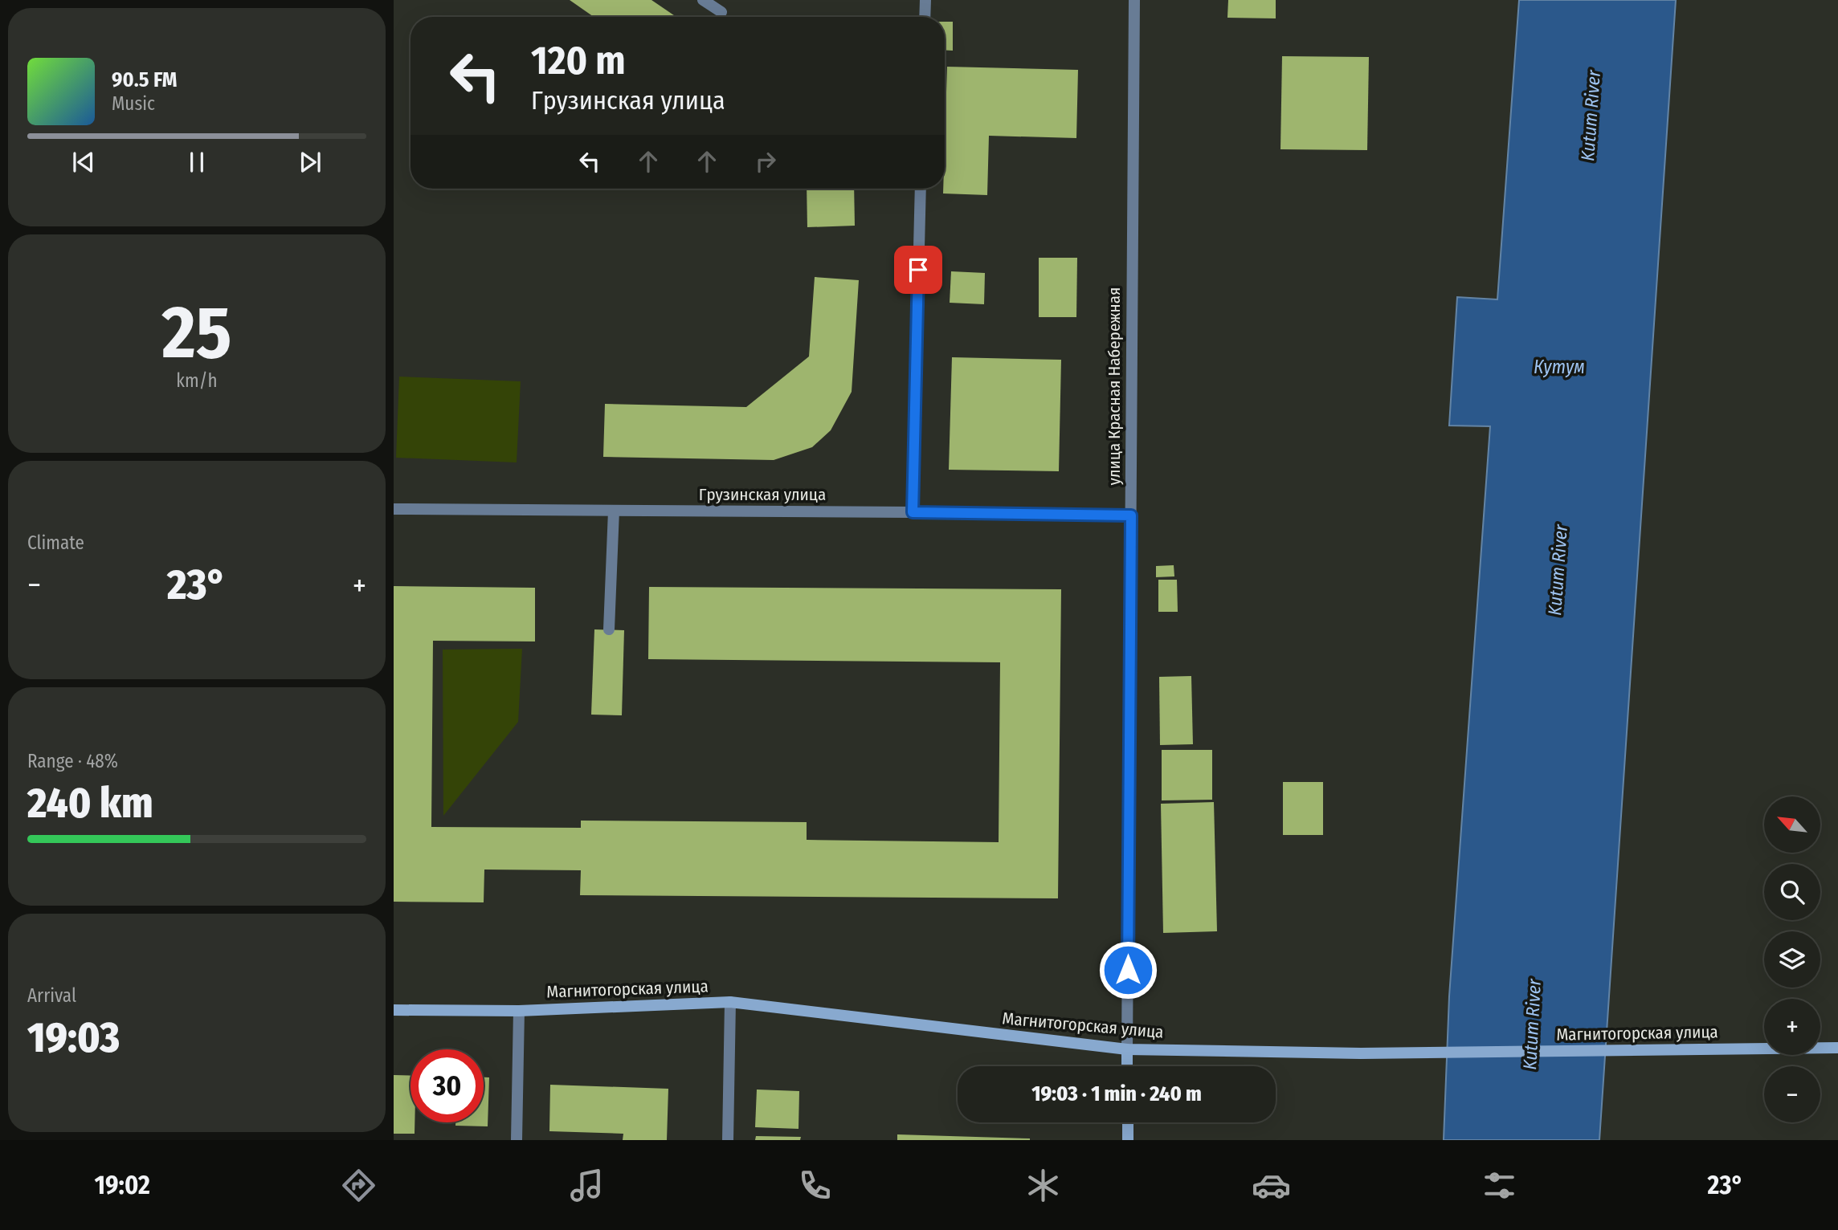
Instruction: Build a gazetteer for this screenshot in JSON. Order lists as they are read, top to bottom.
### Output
{
  "streets": {
    "main road": ["улица Красная Набережная", "Магнитогорская улица"],
    "street": ["Грузинская улица"]
  },
  "crossings": [
    ["улица Красная Набережная", "Грузинская улица"],
    ["улица Красная Набережная", "Магнитогорская улица"]
  ],
  "water": ["Kutum River", "Кутум"],
  "north": "top left",
  "page": {
    "turn": ["120 m", "Грузинская улица"],
    "song": ["90.5 FM", "Music"],
    "tile": [
      ["25", "km/h"],
      "Climate",
      ["Range · 48%", "240 km"],
      ["Arrival", "19:03"]
    ],
    "heat": ["−", "23°", "+"],
    "map_buttons": ["+", "−"],
    "limit": "30",
    "trip": "19:03 · 1 min · 240 m",
    "tabs": ["19:02", "23°"]
  }
}
